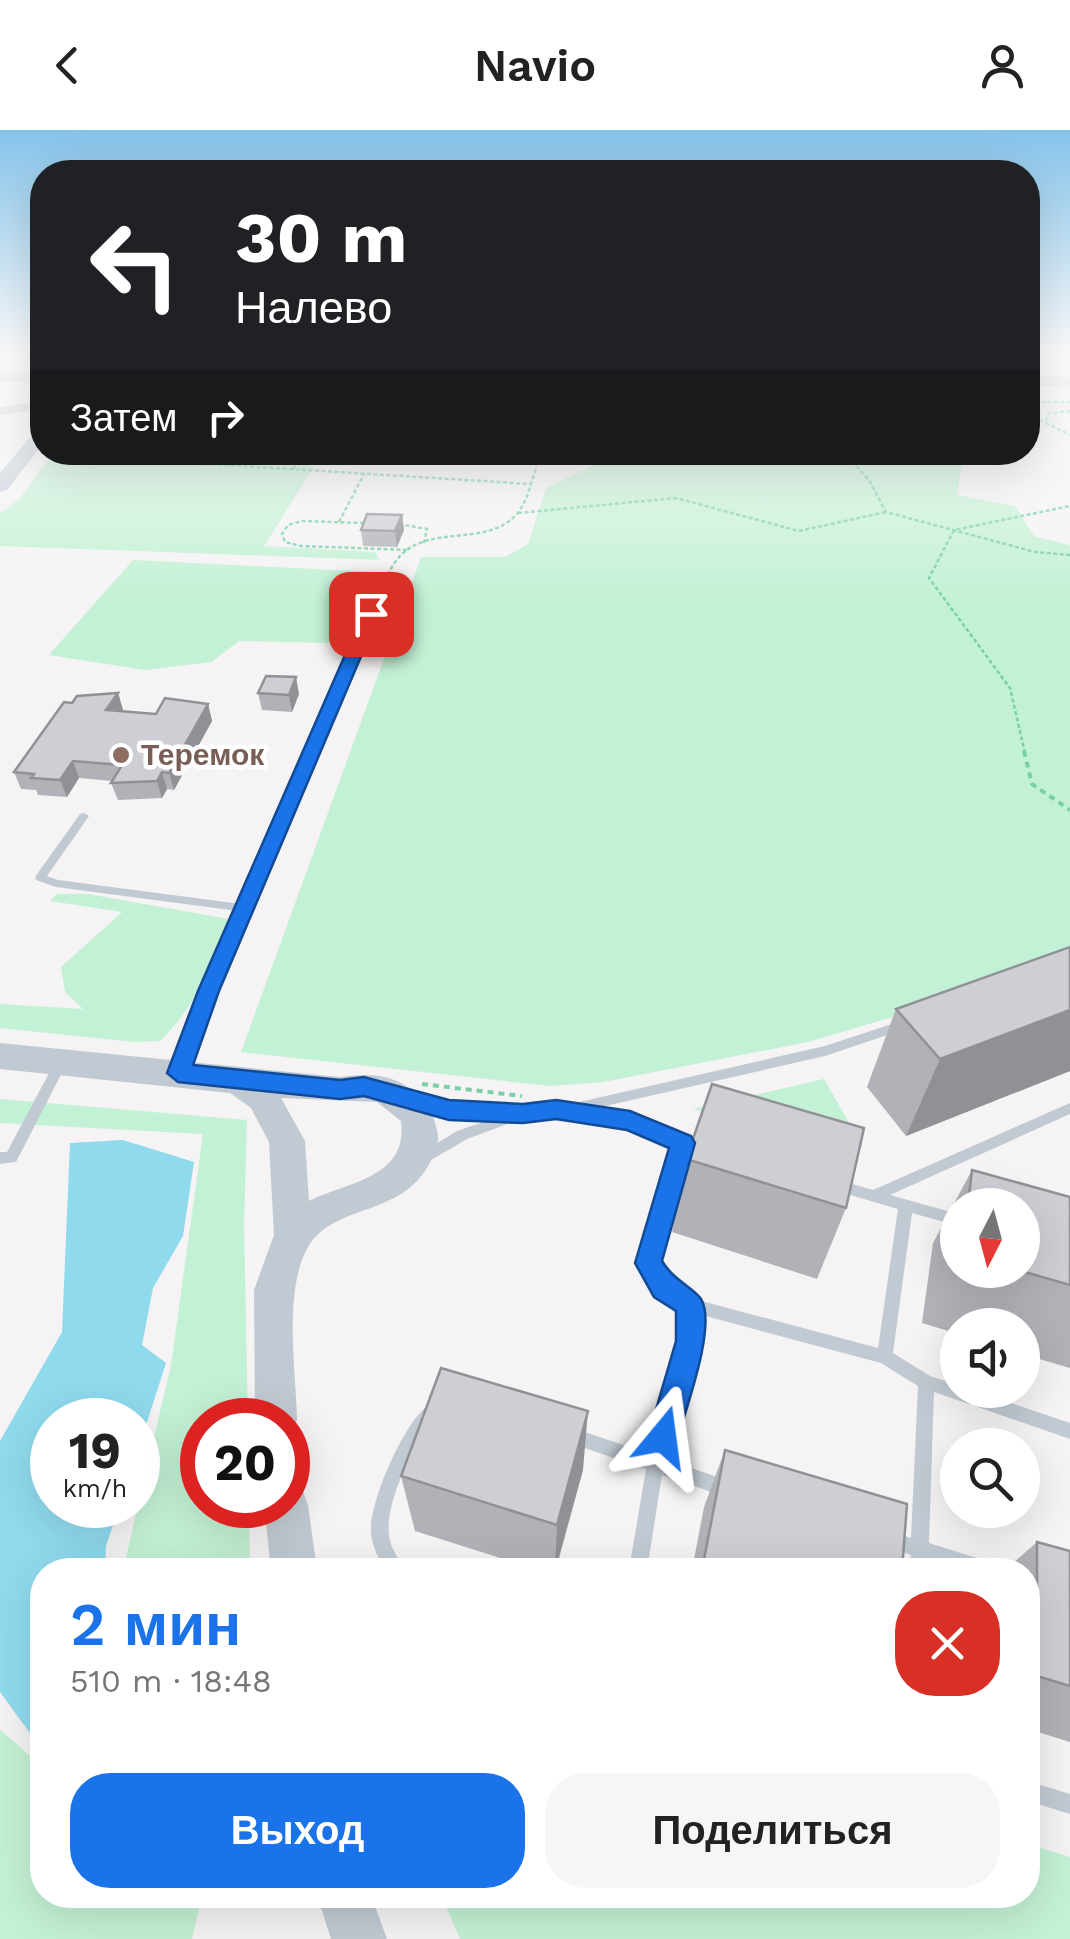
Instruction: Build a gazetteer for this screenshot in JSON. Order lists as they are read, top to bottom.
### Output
{
  "places": ["Теремок"],
  "north": "bottom",
  "page": {
    "header": "Navio",
    "turn": ["30 m", "Налево"],
    "then": "Затем",
    "speed": "19 km/h",
    "limit": "20",
    "heading": ["2 мин", "510 m · 18:48"],
    "buttons": ["Выход", "Поделиться"]
  }
}
